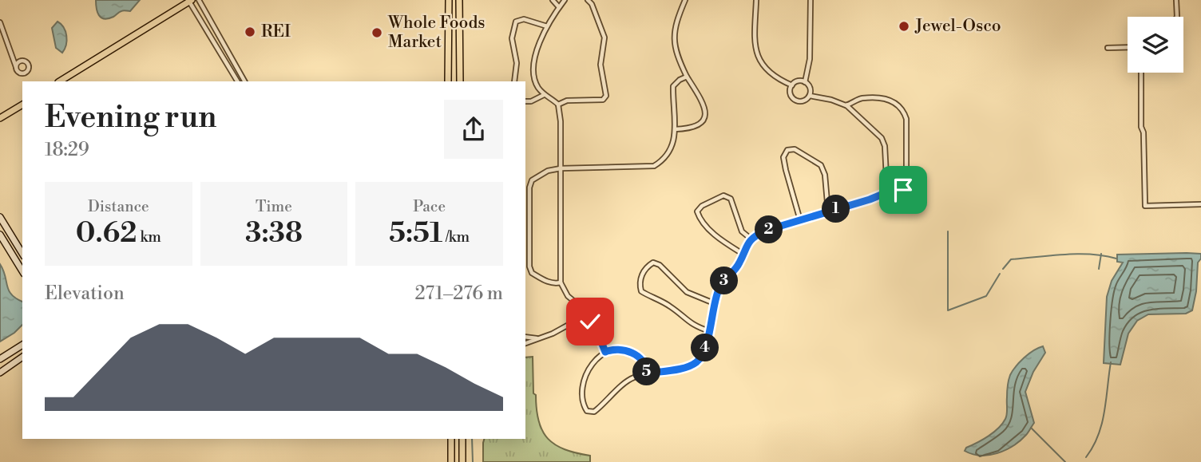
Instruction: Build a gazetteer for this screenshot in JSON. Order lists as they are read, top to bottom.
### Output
{
  "places": ["Jewel-Osco", "REI", "Whole Foods Market"],
  "page": {
    "heading": ["Evening run", "18:29"],
    "stats": [
      ["Distance", "0.62 km"],
      ["Time", "3:38"],
      ["Pace", "5:51 /km"]
    ],
    "pins": [
      "1",
      "2",
      "3",
      "4",
      "5"
    ],
    "chart": ["Elevation", "271–276 m"]
  }
}
